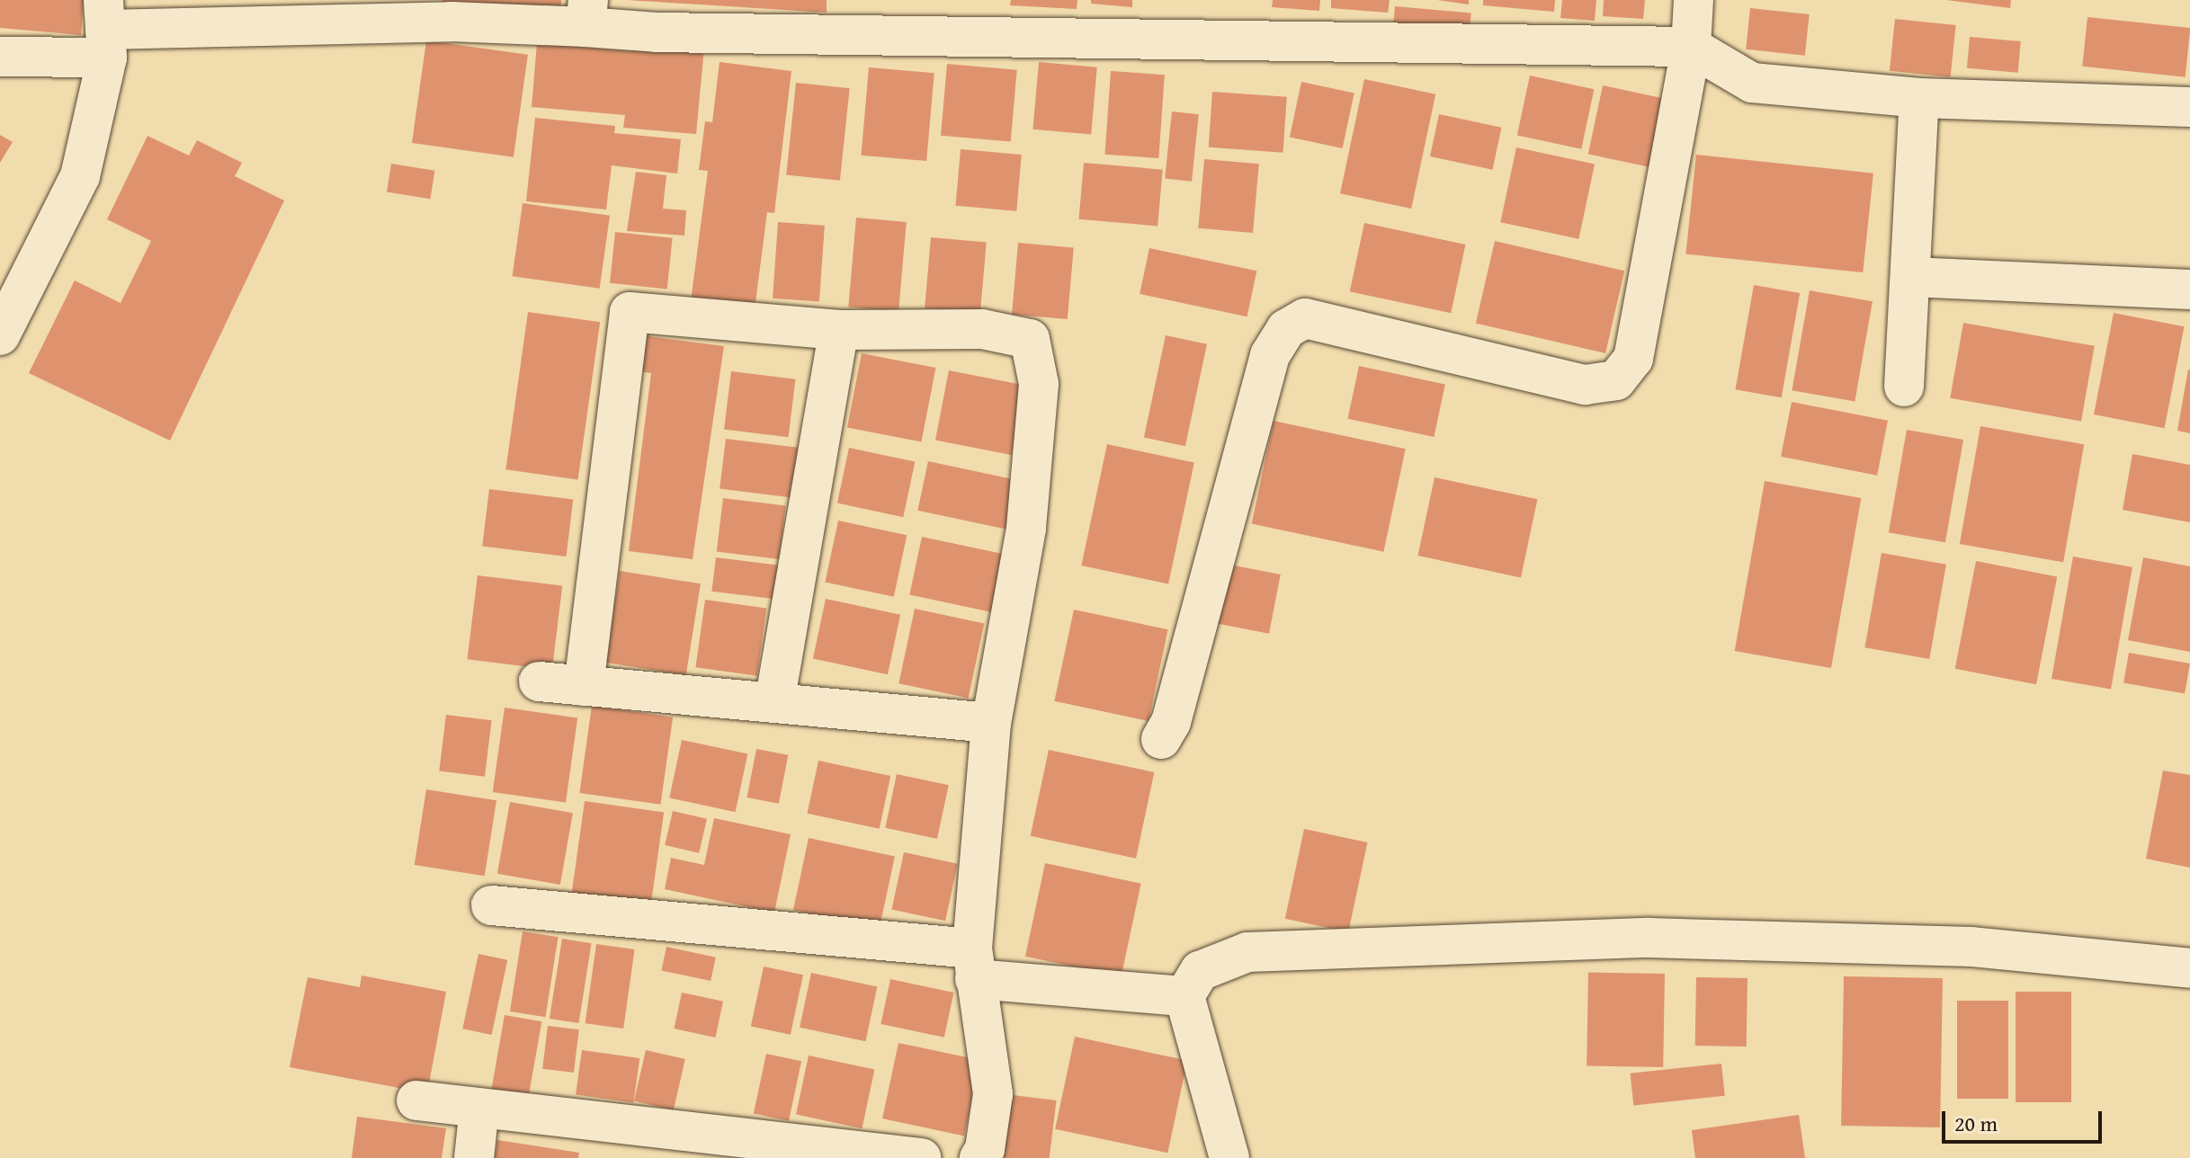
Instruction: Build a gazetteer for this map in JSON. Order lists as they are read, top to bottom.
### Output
{
  "scale_bar": "20 m"
}
